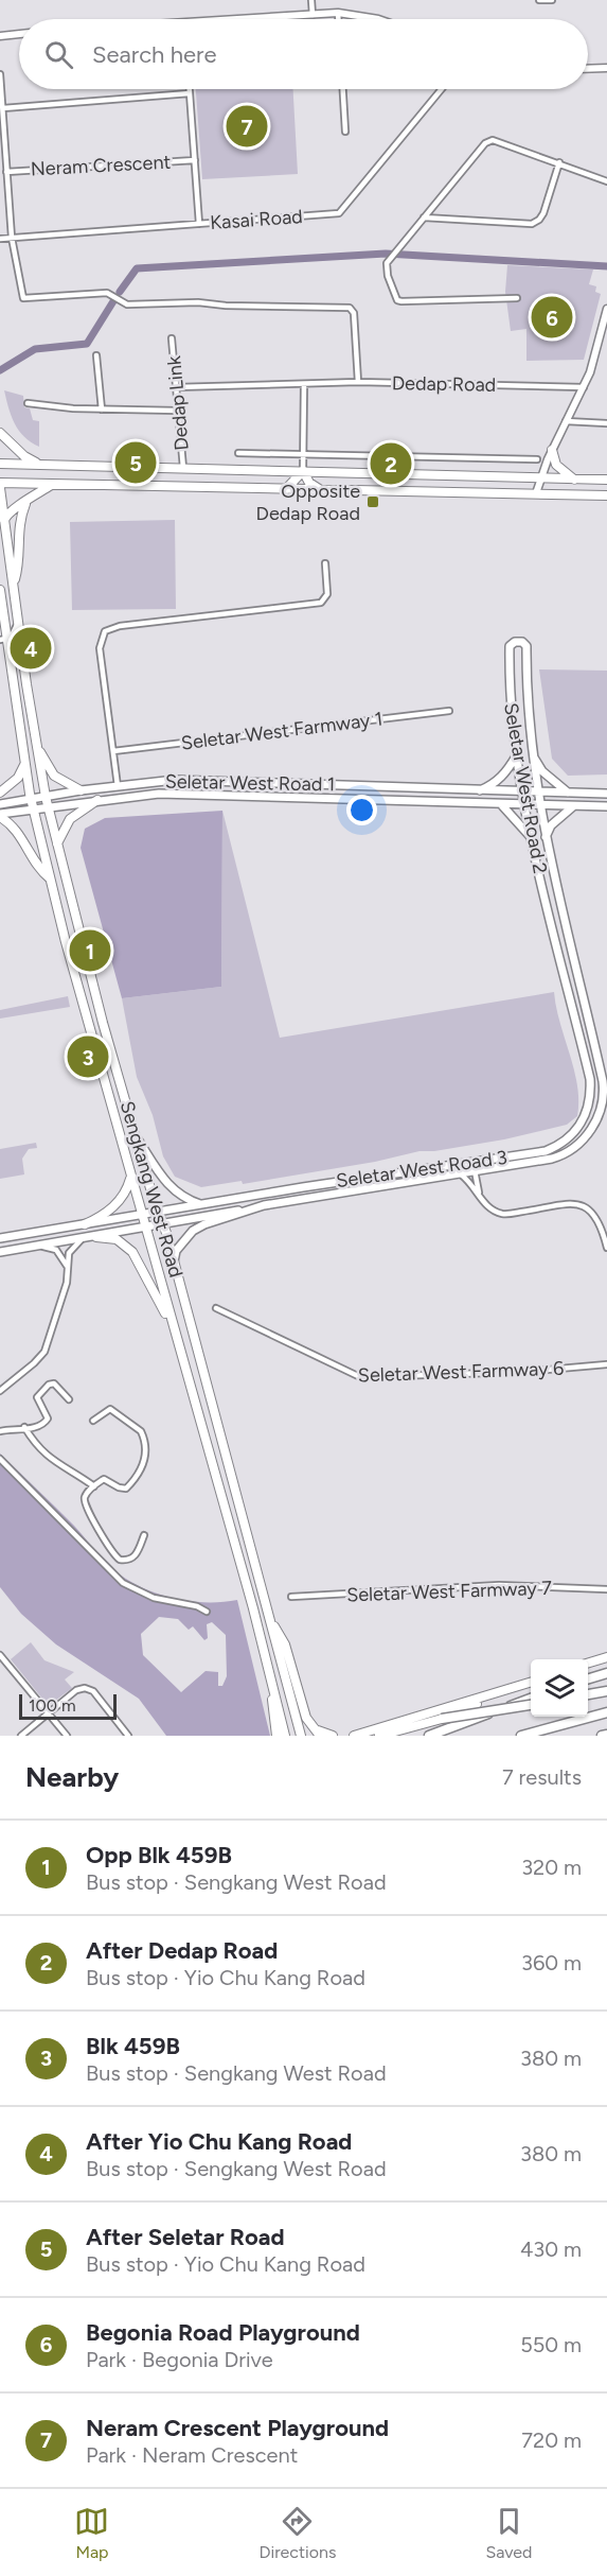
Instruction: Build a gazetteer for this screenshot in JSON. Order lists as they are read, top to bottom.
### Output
{
  "streets": {
    "main road": [
      "Seletar West Road 1",
      "Seletar West Road 2",
      "Seletar West Road 3",
      "Sengkang West Road"
    ],
    "street": [
      "Neram Crescent",
      "Kasai Road",
      "Dedap Road",
      "Dedap Link",
      "Seletar West Farmway 1",
      "Seletar West Farmway 6",
      "Seletar West Farmway 7"
    ]
  },
  "crossings": [
    ["Neram Crescent", "Kasai Road"],
    ["Dedap Road", "Dedap Link"],
    ["Seletar West Road 1", "Seletar West Road 2"],
    ["Seletar West Road 1", "Sengkang West Road"],
    ["Seletar West Road 2", "Seletar West Road 3"],
    ["Seletar West Road 3", "Sengkang West Road"]
  ],
  "places": {
    "transit": ["Opposite Dedap Road"]
  },
  "scale_bar": "100 m",
  "page": {
    "search": "Search here",
    "pins": [
      "7",
      "6",
      "5",
      "2",
      "4",
      "1",
      "3"
    ],
    "scale": "100 m",
    "heading": ["Nearby", "7 results"],
    "list": [
      {
        "mark": "1",
        "name": "Opp Blk 459B",
        "note": "Bus stop · Sengkang West Road",
        "value": "320 m"
      },
      {
        "mark": "2",
        "name": "After Dedap Road",
        "note": "Bus stop · Yio Chu Kang Road",
        "value": "360 m"
      },
      {
        "mark": "3",
        "name": "Blk 459B",
        "note": "Bus stop · Sengkang West Road",
        "value": "380 m"
      },
      {
        "mark": "4",
        "name": "After Yio Chu Kang Road",
        "note": "Bus stop · Sengkang West Road",
        "value": "380 m"
      },
      {
        "mark": "5",
        "name": "After Seletar Road",
        "note": "Bus stop · Yio Chu Kang Road",
        "value": "430 m"
      },
      {
        "mark": "6",
        "name": "Begonia Road Playground",
        "note": "Park · Begonia Drive",
        "value": "550 m"
      },
      {
        "mark": "7",
        "name": "Neram Crescent Playground",
        "note": "Park · Neram Crescent",
        "value": "720 m"
      }
    ],
    "nav": ["Map", "Directions", "Saved"]
  }
}
